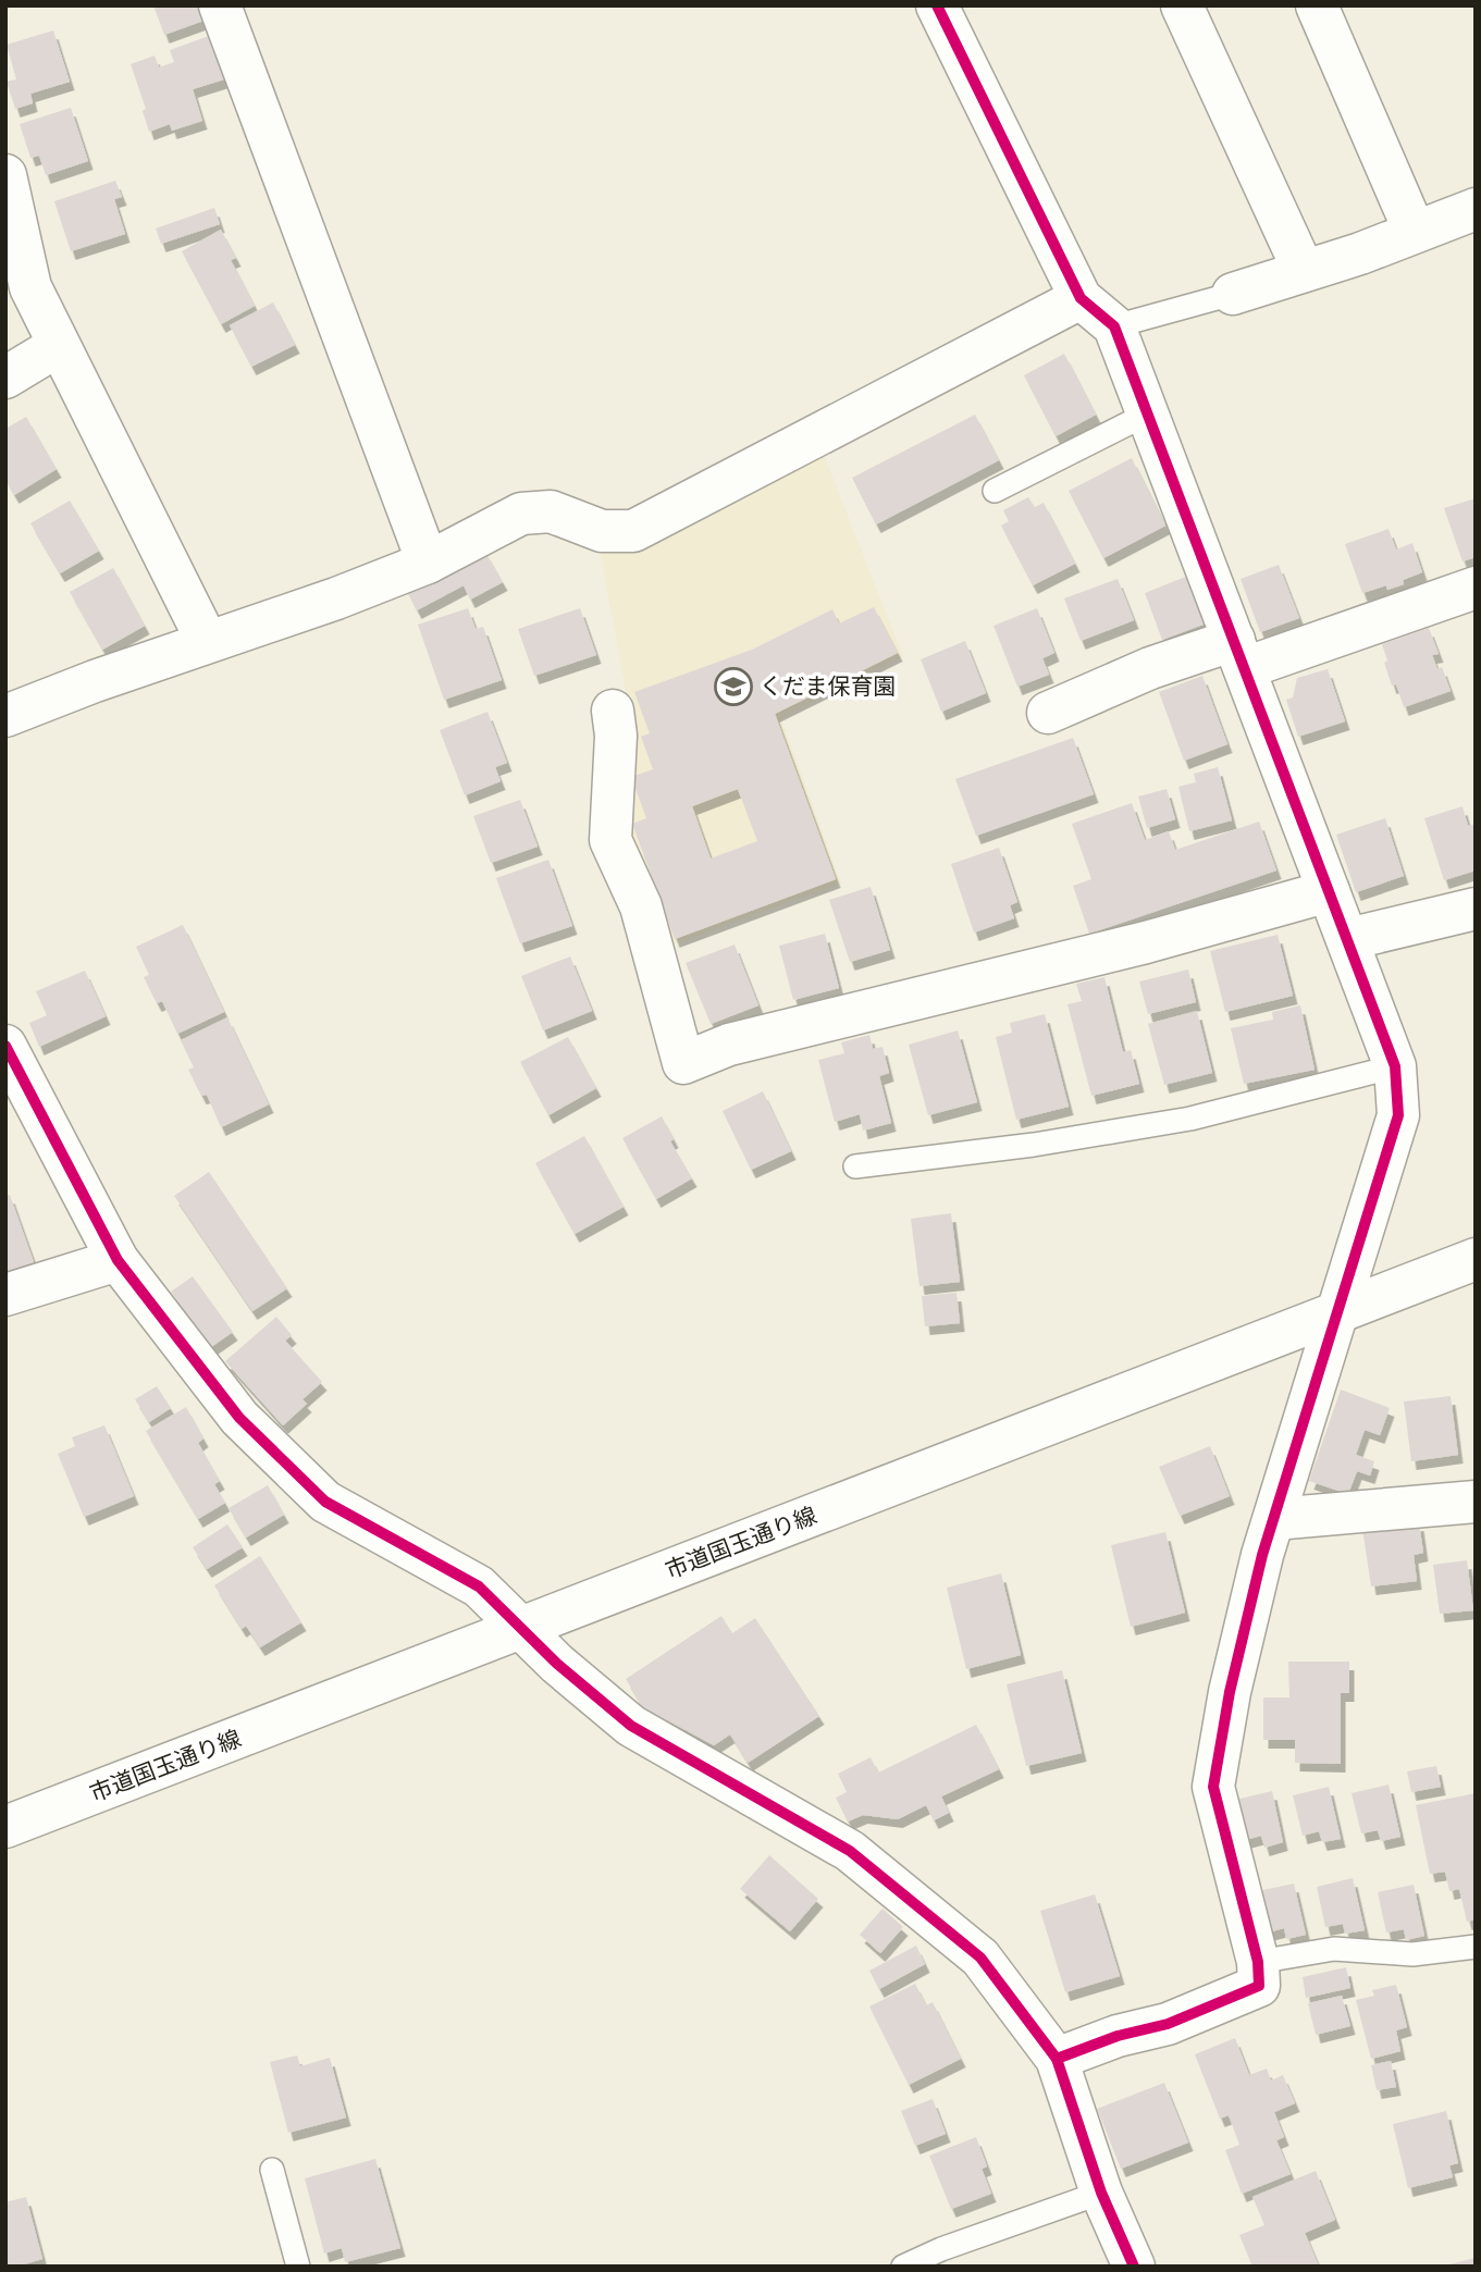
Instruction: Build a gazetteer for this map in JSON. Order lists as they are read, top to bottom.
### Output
{
  "streets": {
    "street": ["市道国玉通り線"]
  },
  "places": {
    "school or university": ["くだま保育園"]
  }
}
